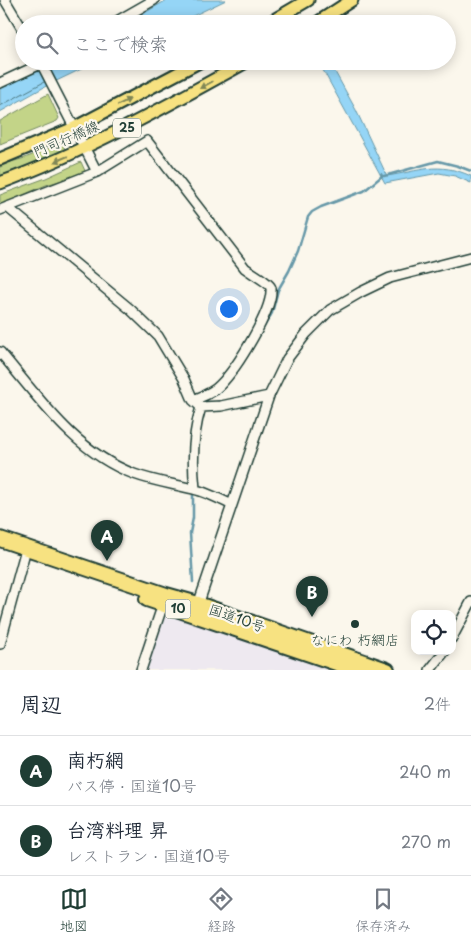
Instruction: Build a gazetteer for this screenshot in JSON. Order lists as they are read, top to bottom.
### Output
{
  "streets": {
    "highway": ["10", "国道10号"],
    "main road": ["25", "門司行橋線"]
  },
  "places": ["なにわ 朽網店"],
  "page": {
    "search": "ここで検索",
    "pins": ["A", "B"],
    "heading": ["周辺", "2件"],
    "list": [
      {
        "mark": "A",
        "name": "南朽網",
        "note": "バス停 · 国道10号",
        "value": "240 m"
      },
      {
        "mark": "B",
        "name": "台湾料理 昇",
        "note": "レストラン · 国道10号",
        "value": "270 m"
      }
    ],
    "nav": ["地図", "経路", "保存済み"]
  }
}
